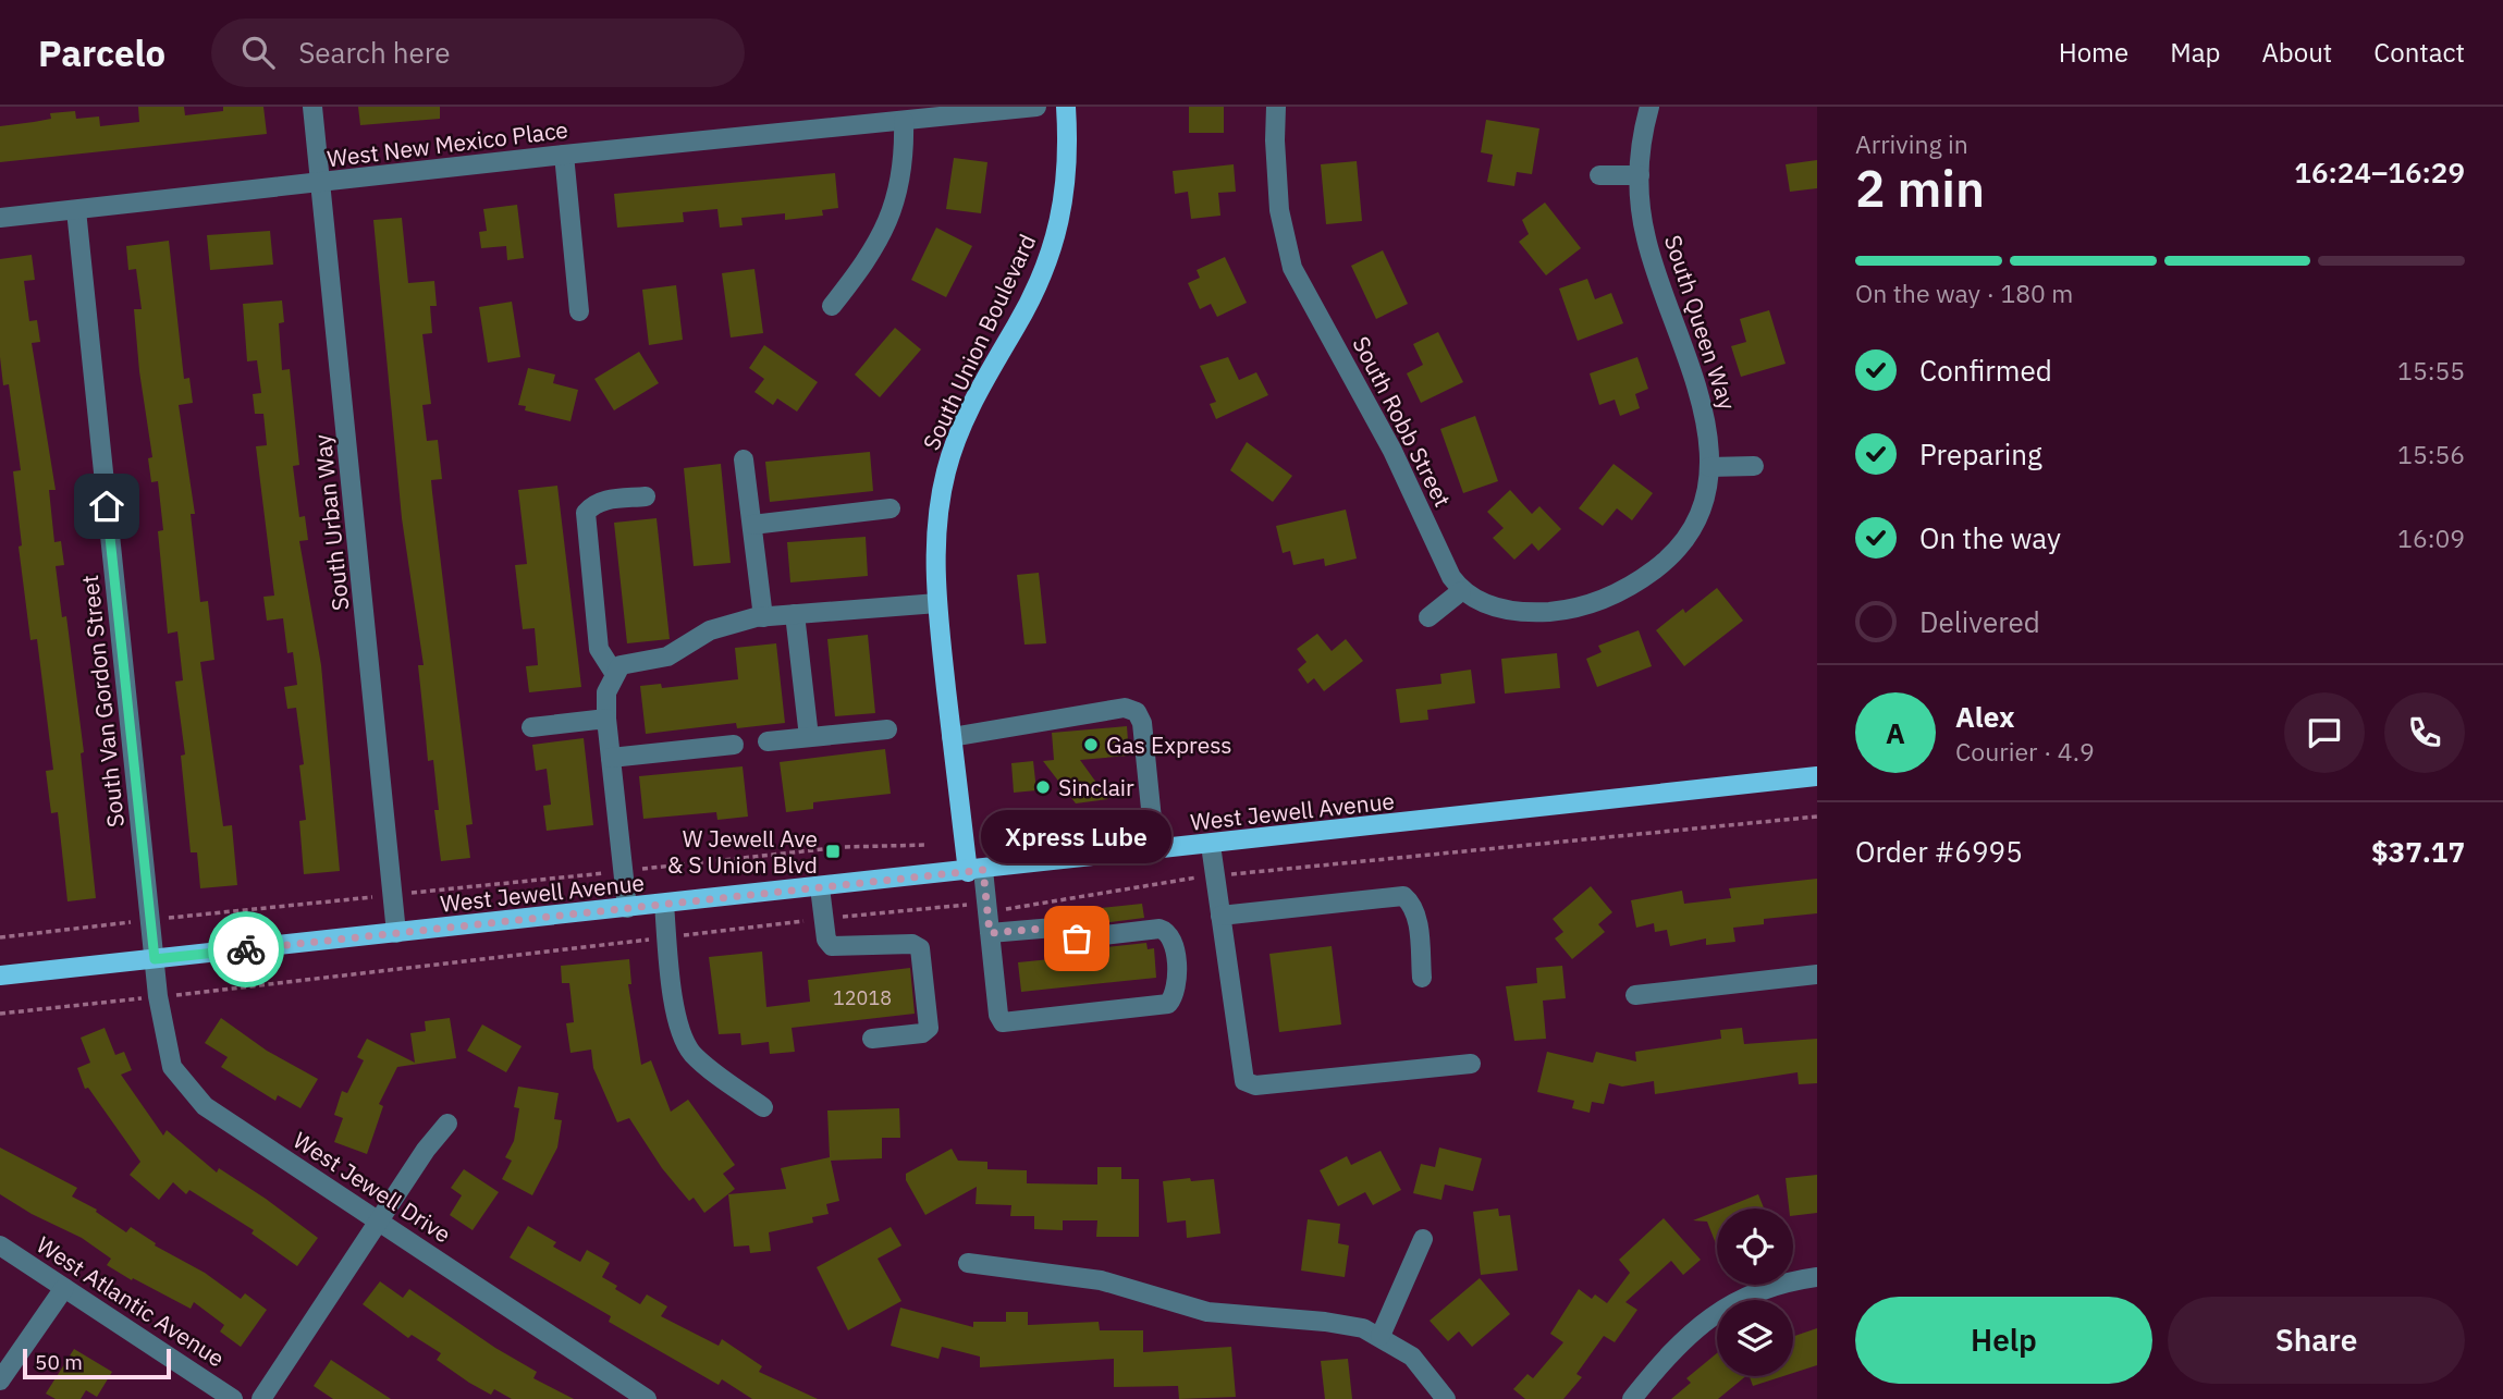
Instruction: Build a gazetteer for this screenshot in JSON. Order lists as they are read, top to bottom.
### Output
{
  "streets": {
    "main road": ["South Union Boulevard", "West Jewell Avenue"],
    "street": [
      "West New Mexico Place",
      "South Queen Way",
      "South Robb Street",
      "South Urban Way",
      "South Van Gordon Street",
      "West Jewell Drive",
      "West Atlantic Avenue"
    ]
  },
  "crossings": [
    ["West New Mexico Place", "South Urban Way"],
    ["West New Mexico Place", "South Van Gordon Street"],
    ["South Queen Way", "South Robb Street"],
    ["South Union Boulevard", "West Jewell Avenue"],
    ["South Urban Way", "West Jewell Avenue"],
    ["South Van Gordon Street", "West Jewell Avenue"],
    ["South Van Gordon Street", "West Jewell Drive"],
    ["West Jewell Avenue", "West Jewell Drive"]
  ],
  "places": {
    "other": ["Gas Express", "Sinclair", "Xpress Lube"],
    "transit": ["W Jewell Ave & S Union Blvd"]
  },
  "house_numbers": ["12018"],
  "scale_bar": "50 m",
  "page": {
    "header": "Parcelo",
    "search": "Search here",
    "nav": [
      "Home",
      "Map",
      "About",
      "Contact"
    ],
    "heading": ["2 min", "Arriving in", "16:24–16:29"],
    "panel": [
      "Alex",
      "Courier · 4.9",
      "Order #6995",
      "$37.17"
    ],
    "bar": "On the way · 180 m",
    "list": [
      ["Confirmed", "15:55"],
      ["Preparing", "15:56"],
      ["On the way", "16:09"],
      "Delivered"
    ],
    "round": "A",
    "bubble": "Xpress Lube",
    "buttons": ["Help", "Share"],
    "scale": "50 m"
  }
}
